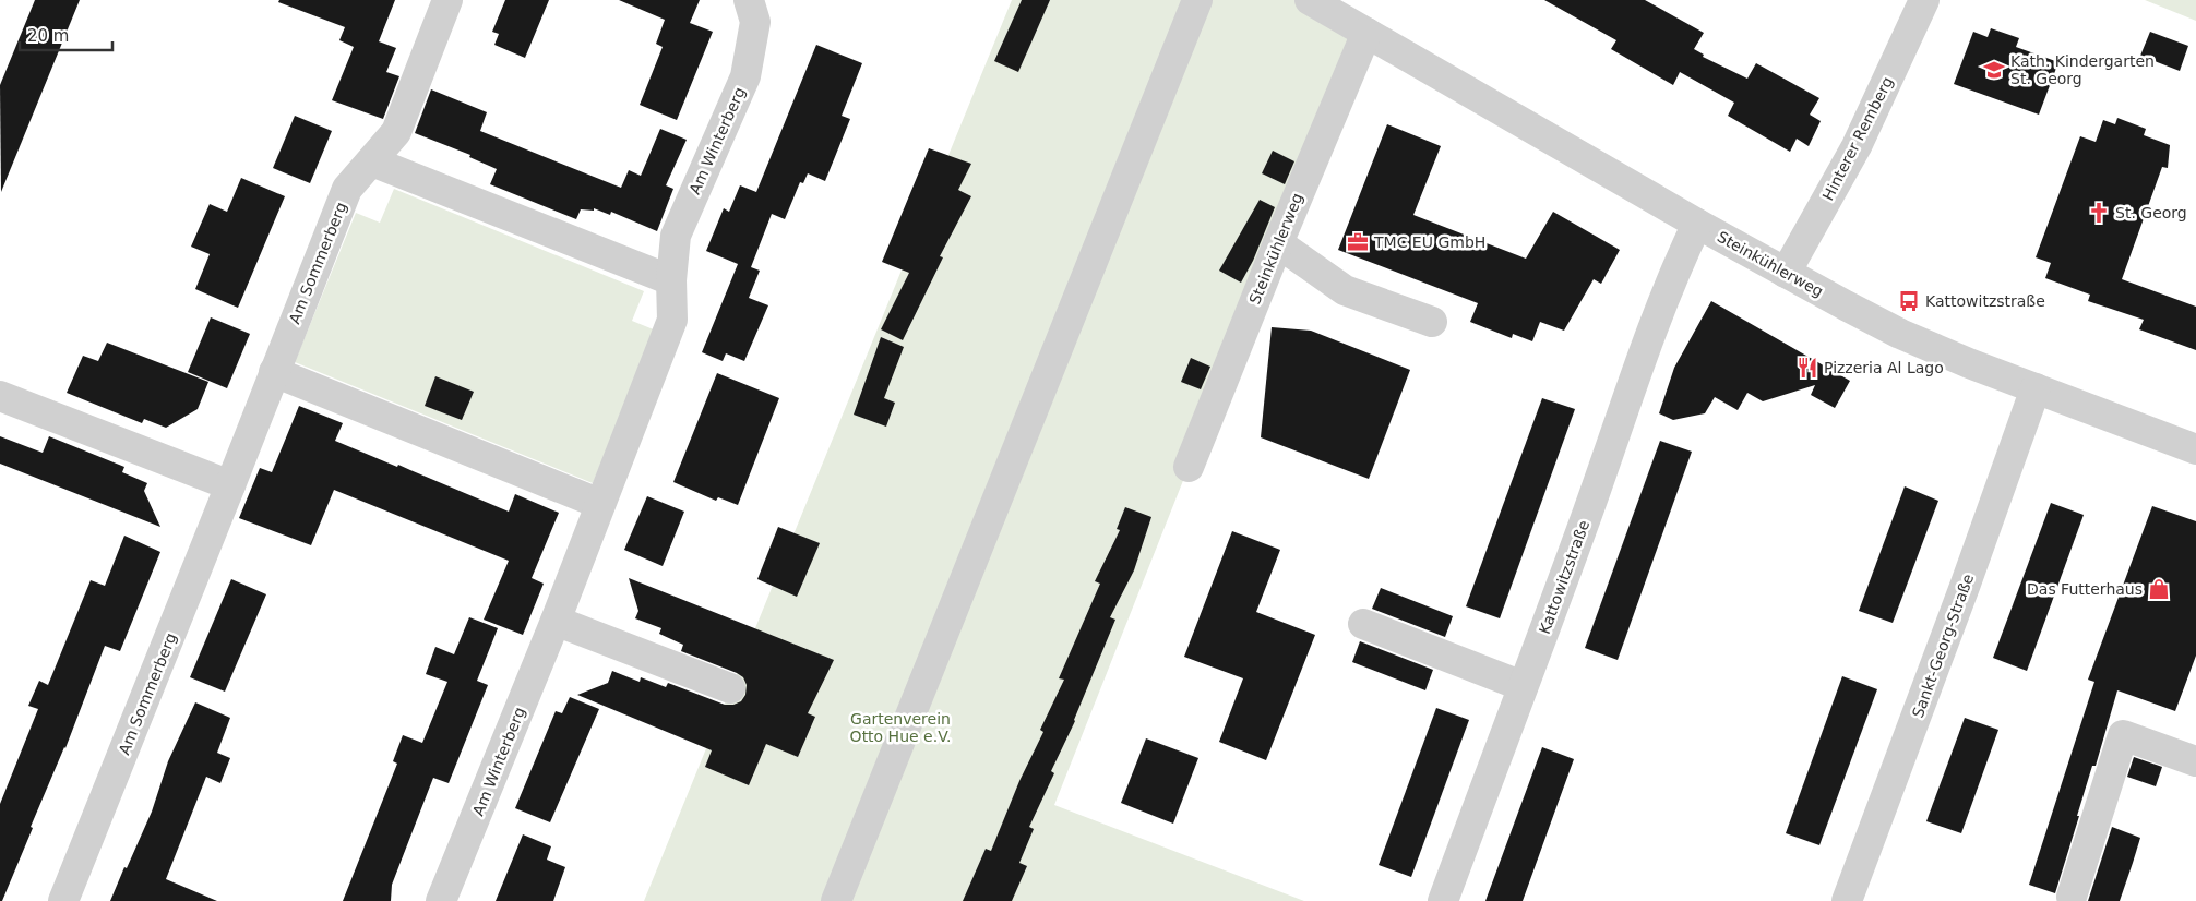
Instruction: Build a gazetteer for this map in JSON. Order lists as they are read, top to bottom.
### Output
{
  "streets": {
    "street": [
      "Hinterer Remberg",
      "Am Winterberg",
      "Steinkühlerweg",
      "Am Sommerberg",
      "Kattowitzstraße",
      "Sankt-Georg-Straße"
    ]
  },
  "crossings": [
    ["Hinterer Remberg", "Steinkühlerweg"],
    ["Steinkühlerweg", "Kattowitzstraße"],
    ["Steinkühlerweg", "Sankt-Georg-Straße"]
  ],
  "parks": ["Gartenverein Otto Hue e.V."],
  "places": {
    "school or university": ["Kath. Kindergarten St. Georg"],
    "church": ["St. Georg"],
    "office": ["TMC EU GmbH"],
    "bus stop": ["Kattowitzstraße"],
    "restaurant": ["Pizzeria Al Lago"],
    "shop": ["Das Futterhaus"]
  },
  "scale_bar": "20 m"
}
